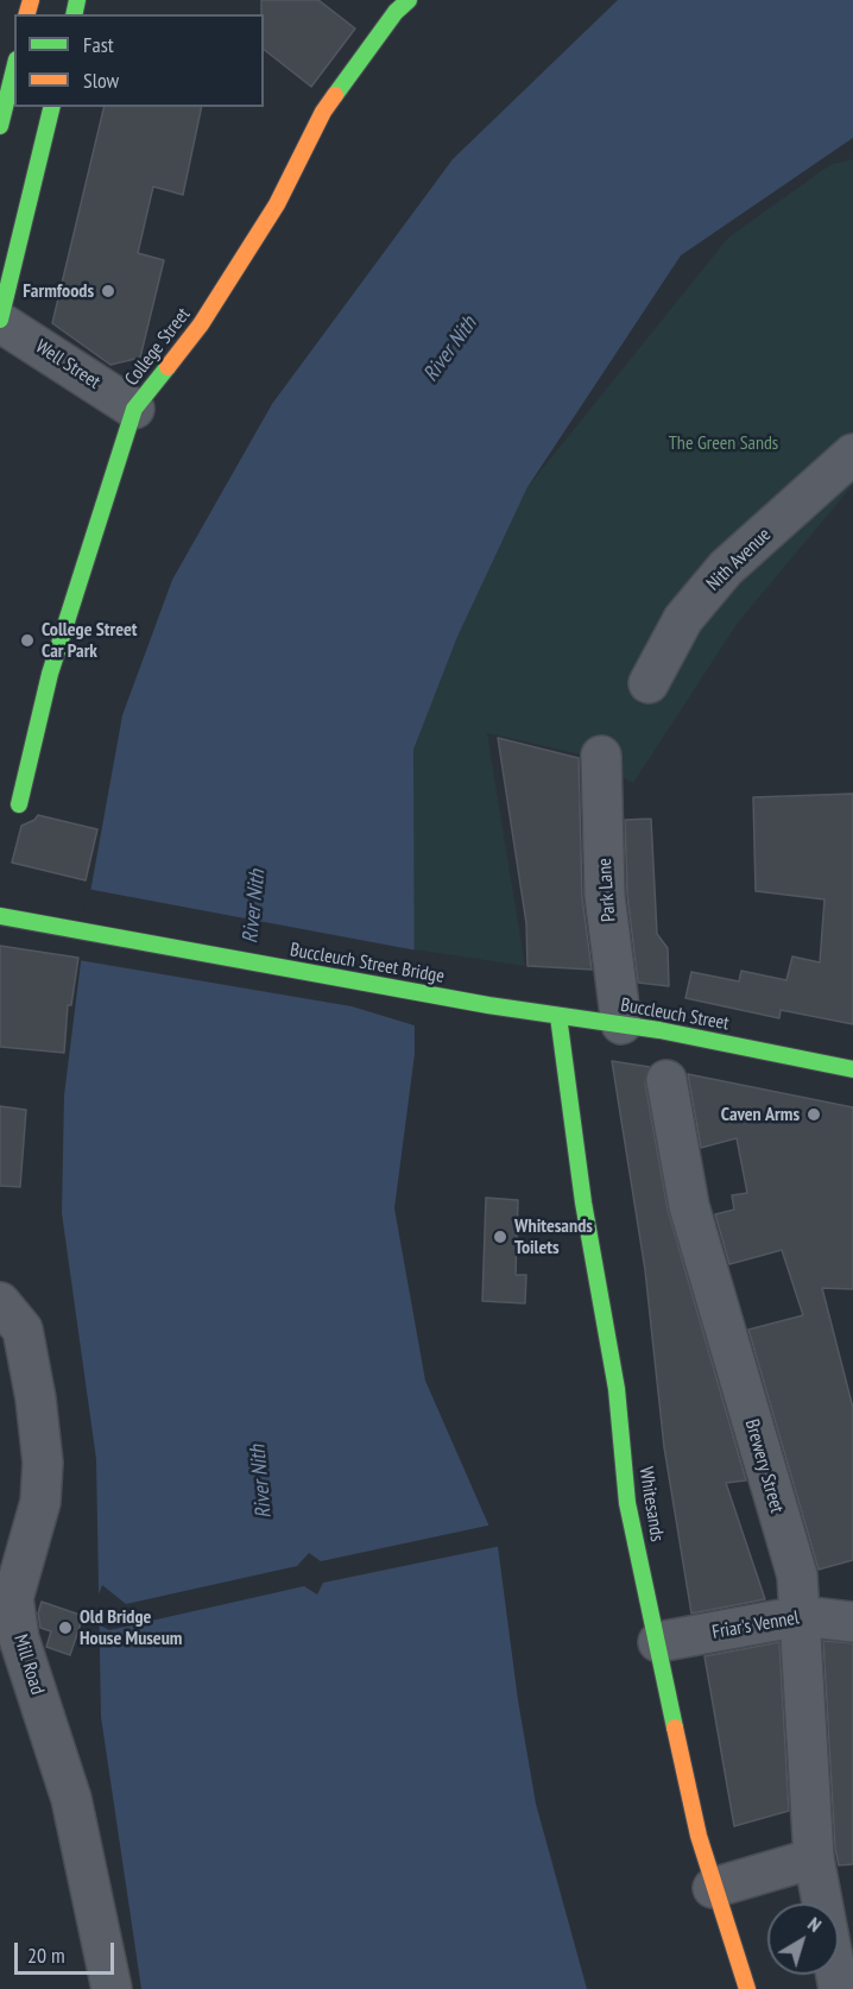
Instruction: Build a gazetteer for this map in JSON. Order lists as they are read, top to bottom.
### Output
{
  "streets": {
    "main road": [
      "College Street",
      "Buccleuch Street Bridge",
      "Buccleuch Street",
      "Whitesands"
    ],
    "street": [
      "Well Street",
      "Nith Avenue",
      "Park Lane",
      "Brewery Street",
      "Friar's Vennel",
      "Mill Road"
    ]
  },
  "crossings": [
    ["College Street", "Well Street"],
    ["Park Lane", "Buccleuch Street"],
    ["Buccleuch Street Bridge", "Buccleuch Street"],
    ["Buccleuch Street", "Whitesands"],
    ["Brewery Street", "Friar's Vennel"],
    ["Whitesands", "Friar's Vennel"]
  ],
  "water": ["River Nith"],
  "parks": ["The Green Sands"],
  "places": [
    "Farmfoods",
    "College Street Car Park",
    "Caven Arms",
    "Whitesands Toilets",
    "Old Bridge House Museum"
  ],
  "legend": ["Fast", "Slow"],
  "scale_bar": "20 m",
  "north": "top right"
}
